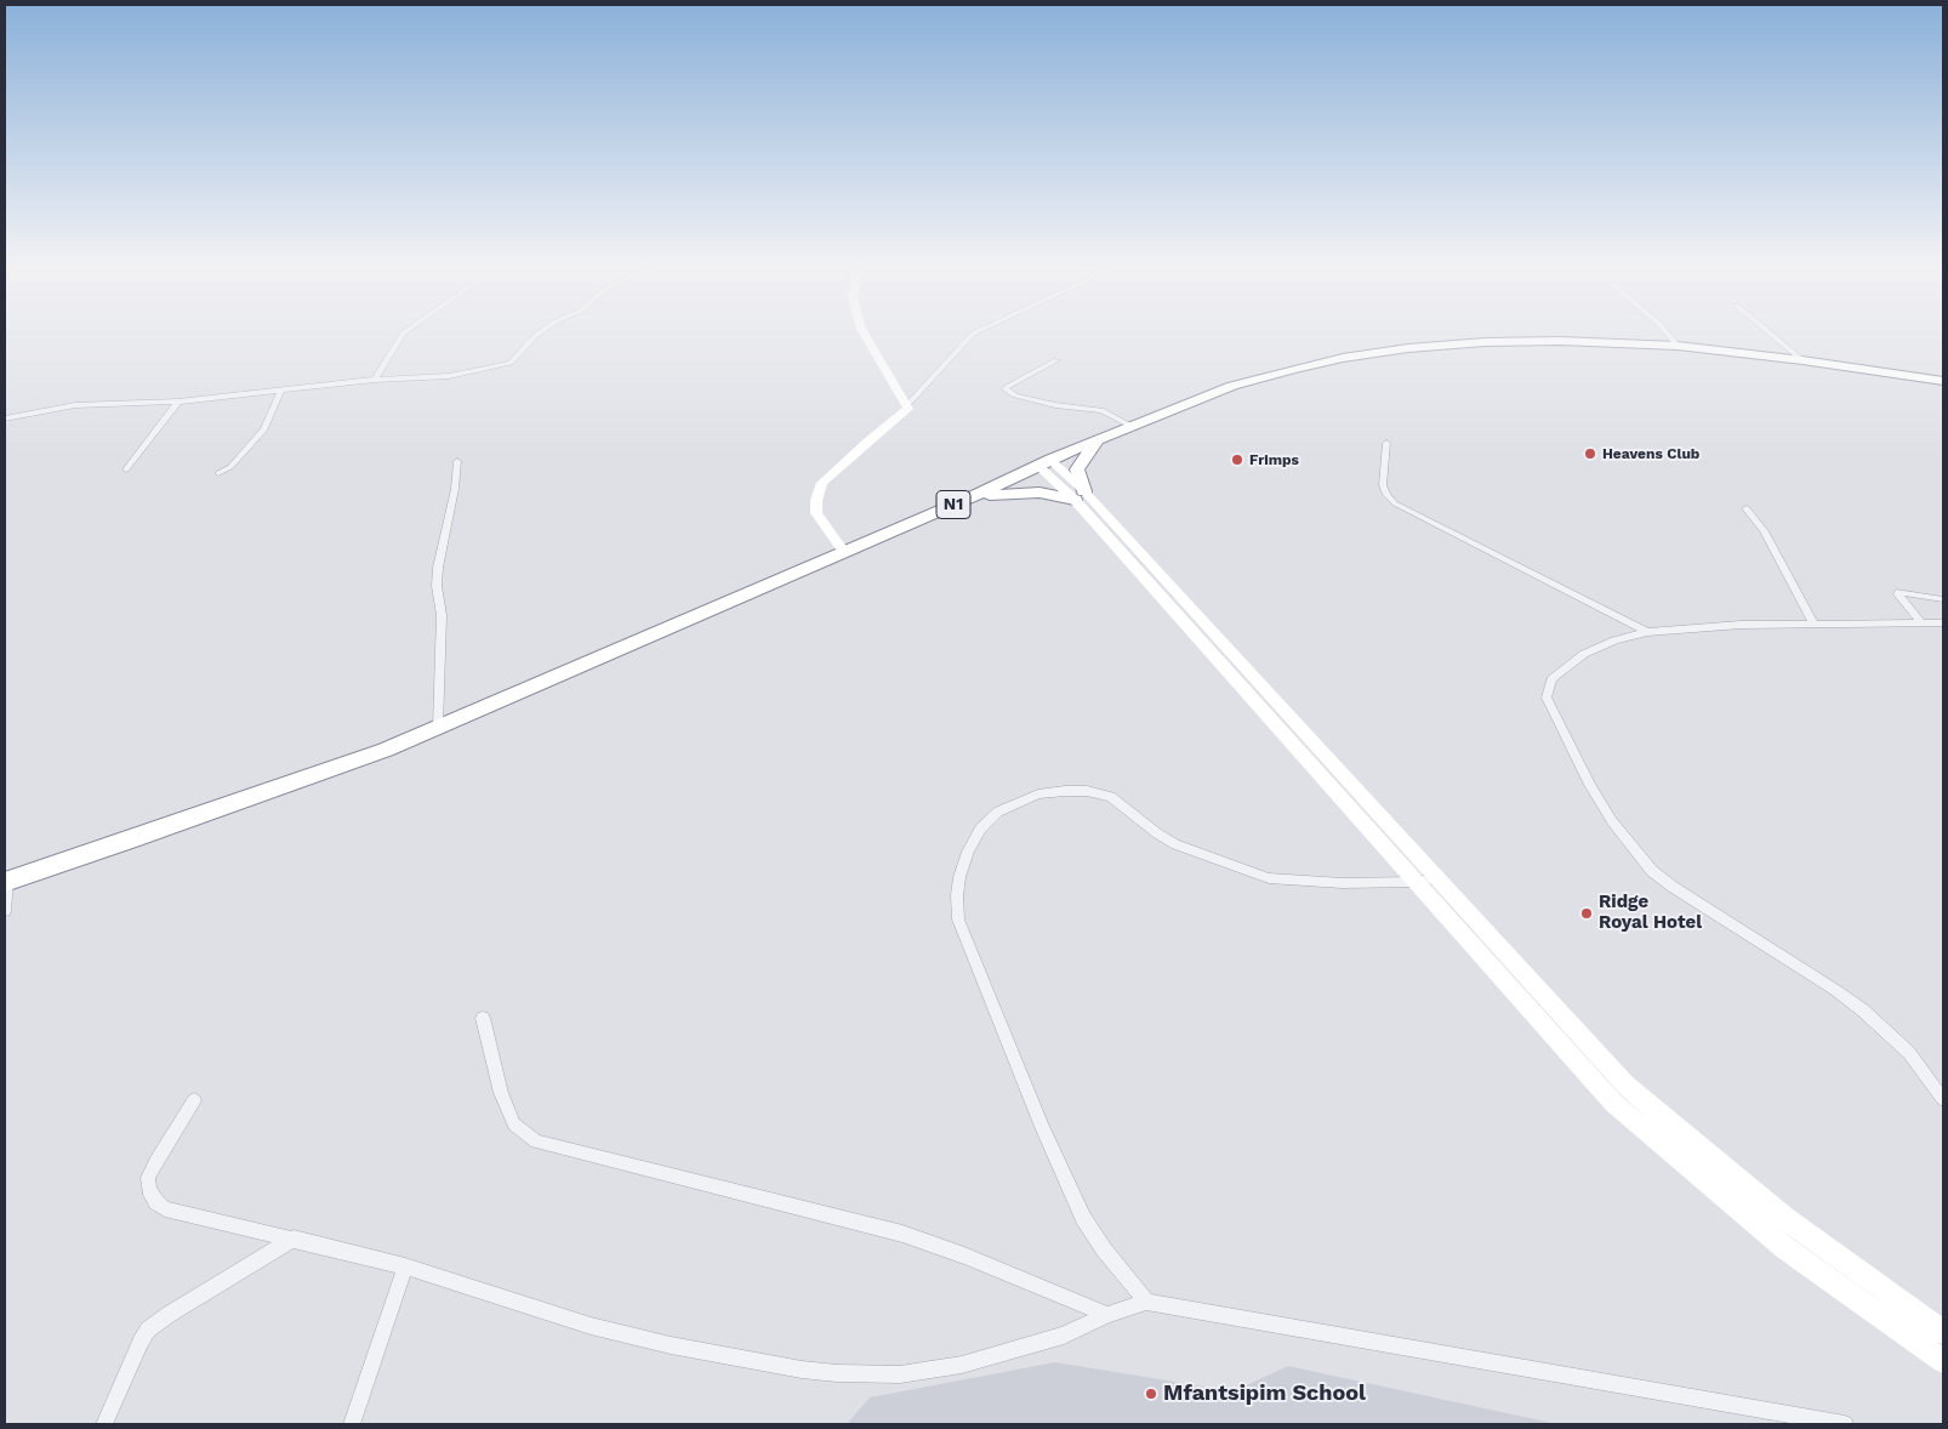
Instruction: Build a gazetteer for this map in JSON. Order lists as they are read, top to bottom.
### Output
{
  "streets": {
    "highway": ["N1"]
  },
  "places": [
    "Heavens Club",
    "Frimps",
    "Ridge Royal Hotel",
    "Mfantsipim School"
  ]
}
